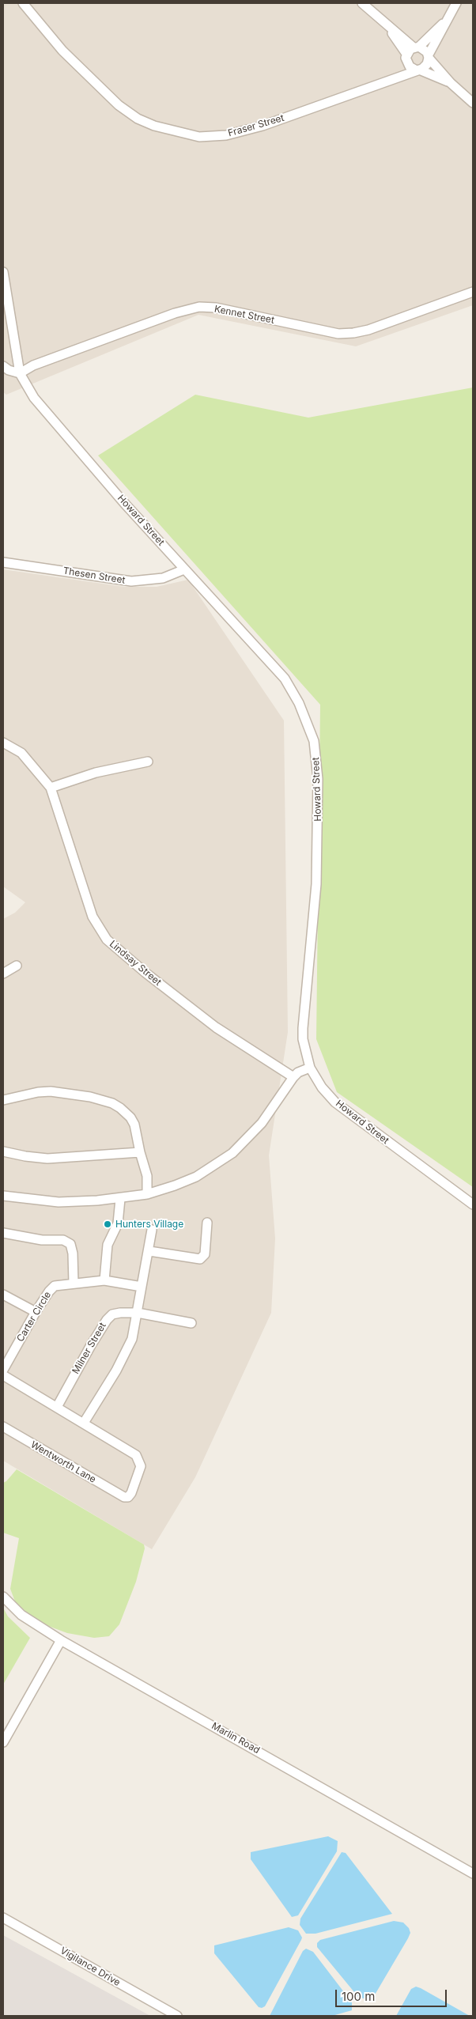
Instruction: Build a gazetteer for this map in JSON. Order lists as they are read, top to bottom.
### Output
{
  "streets": {
    "street": [
      "Fraser Street",
      "Kennet Street",
      "Howard Street",
      "Thesen Street",
      "Lindsay Street",
      "Carter Circle",
      "Milner Street",
      "Wentworth Lane",
      "Marlin Road",
      "Vigilance Drive"
    ]
  },
  "crossings": [
    ["Kennet Street", "Howard Street"],
    ["Howard Street", "Thesen Street"]
  ],
  "places": ["Hunters Village"],
  "scale_bar": "100 m"
}
